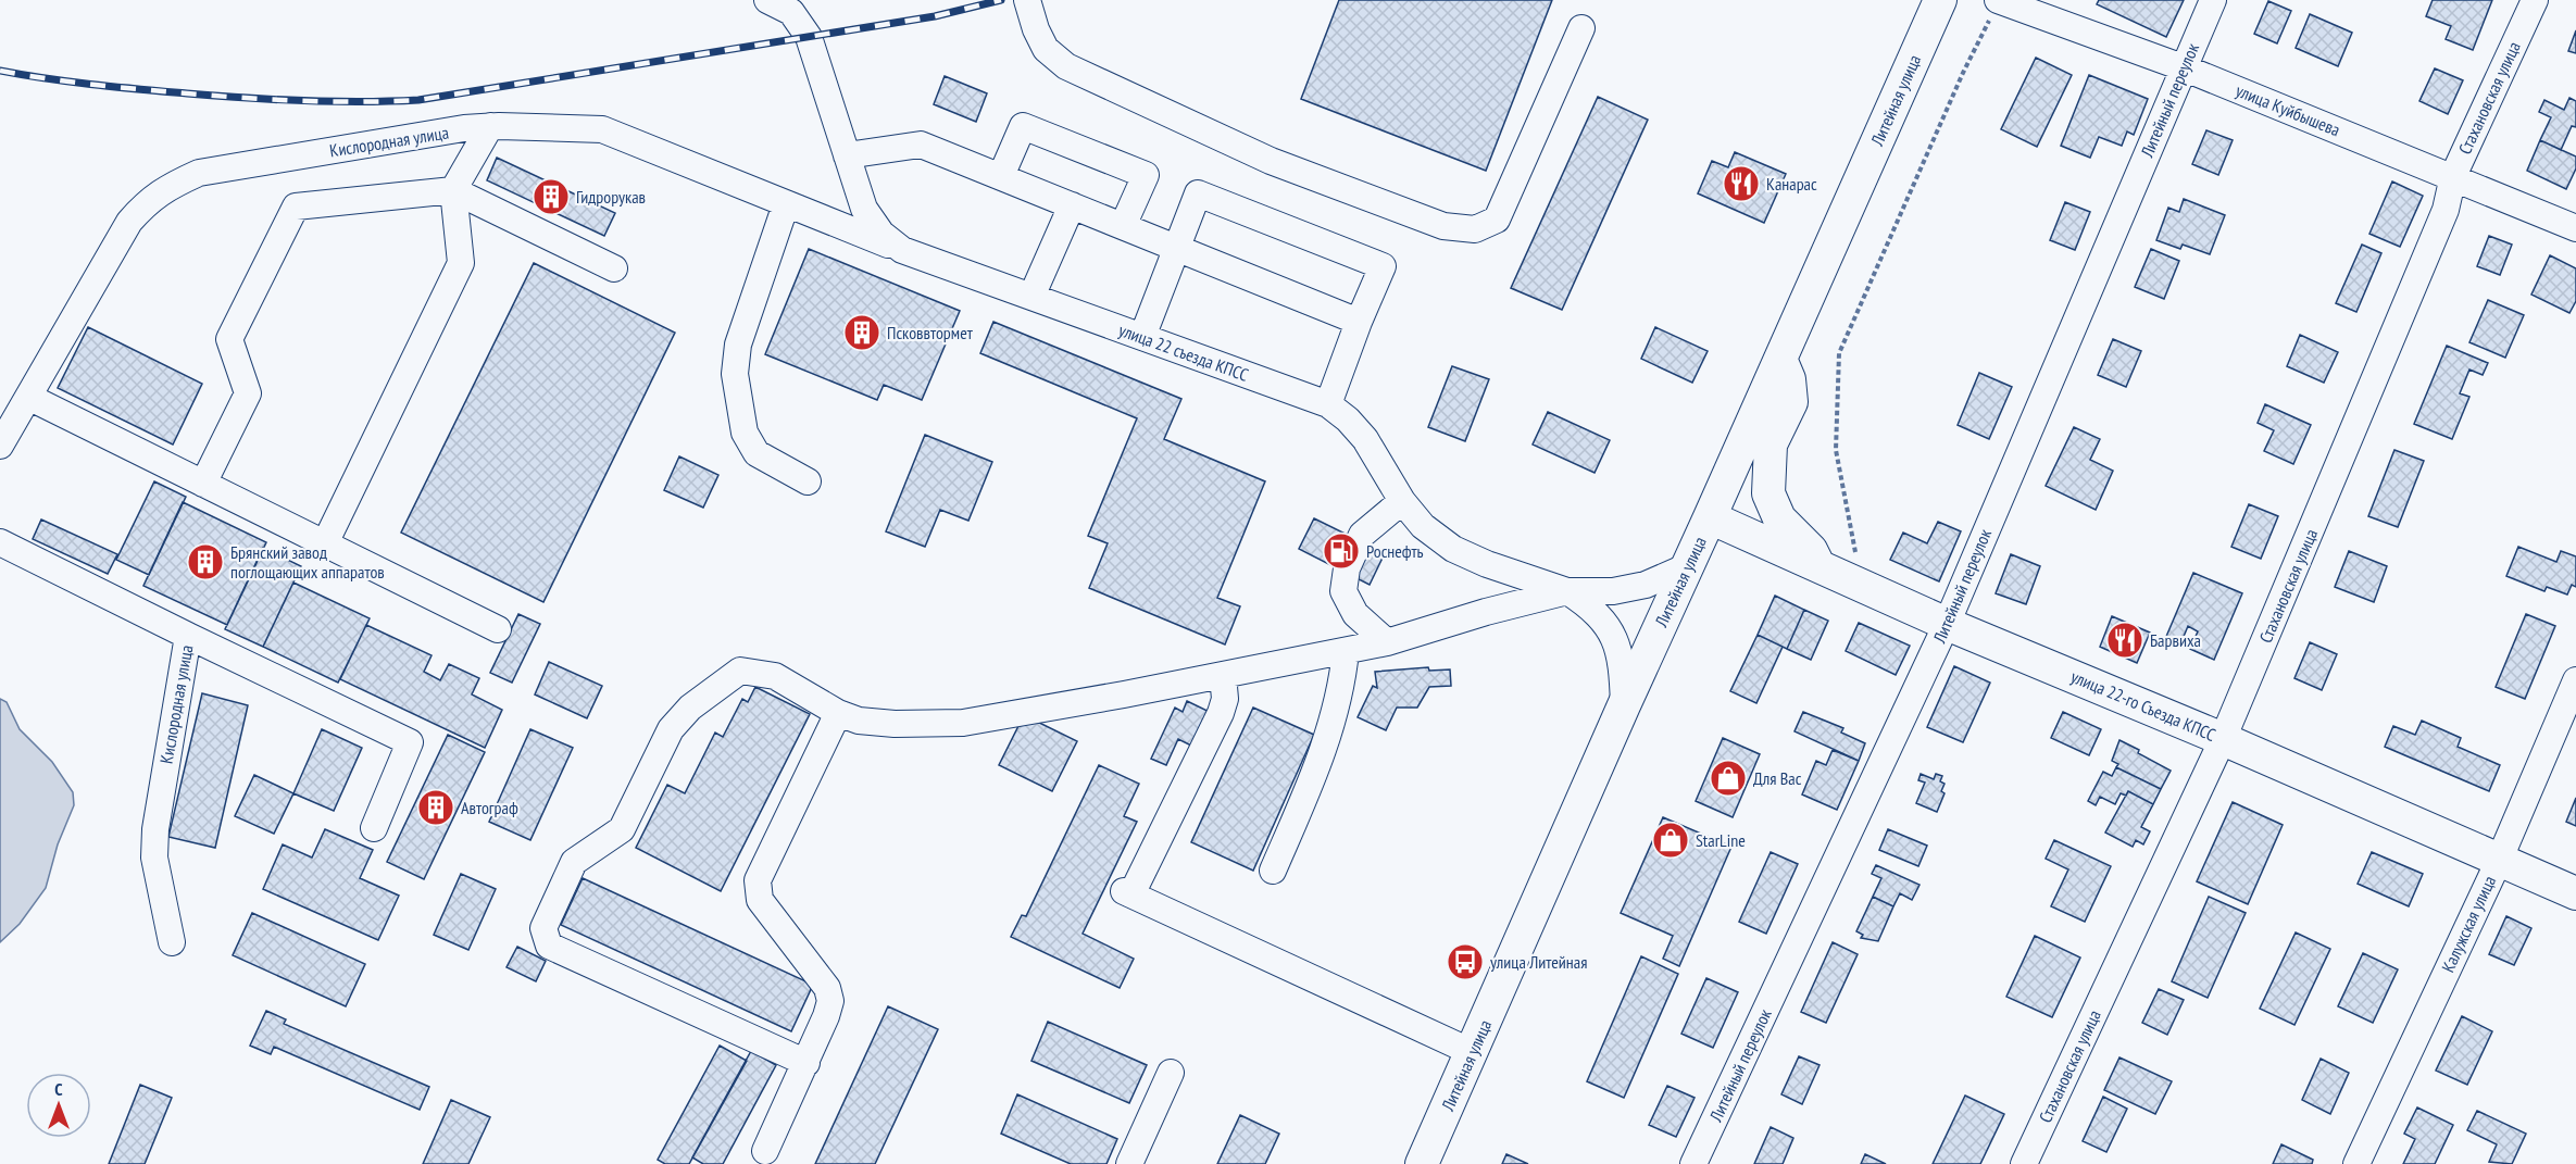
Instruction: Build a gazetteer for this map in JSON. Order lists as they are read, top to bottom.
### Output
{
  "streets": {
    "main road": ["Литейная улица", "улица 22-го Съезда КПСС"],
    "street": [
      "Стахановская улица",
      "Литейный переулок",
      "улица Куйбышева",
      "Кислородная улица",
      "улица 22 съезда КПСС",
      "Калужская улица"
    ]
  },
  "crossings": [
    ["Стахановская улица", "улица Куйбышева"],
    ["Стахановская улица", "улица 22-го Съезда КПСС"],
    ["Литейная улица", "улица 22 съезда КПСС"],
    ["Литейная улица", "улица 22-го Съезда КПСС"],
    ["Литейный переулок", "улица Куйбышева"],
    ["Литейный переулок", "улица 22-го Съезда КПСС"],
    ["Кислородная улица", "улица 22 съезда КПСС"],
    ["улица 22-го Съезда КПСС", "Калужская улица"]
  ],
  "places": {
    "restaurant": ["Канарас", "Барвиха"],
    "building": [
      "Гидрорукав",
      "Псковвтормет",
      "Брянский завод поглощающих аппаратов",
      "Автограф"
    ],
    "fuel station": ["Роснефть"],
    "shop": ["Для Вас", "StarLine"],
    "bus stop": ["улица Литейная"]
  },
  "north": "top"
}
